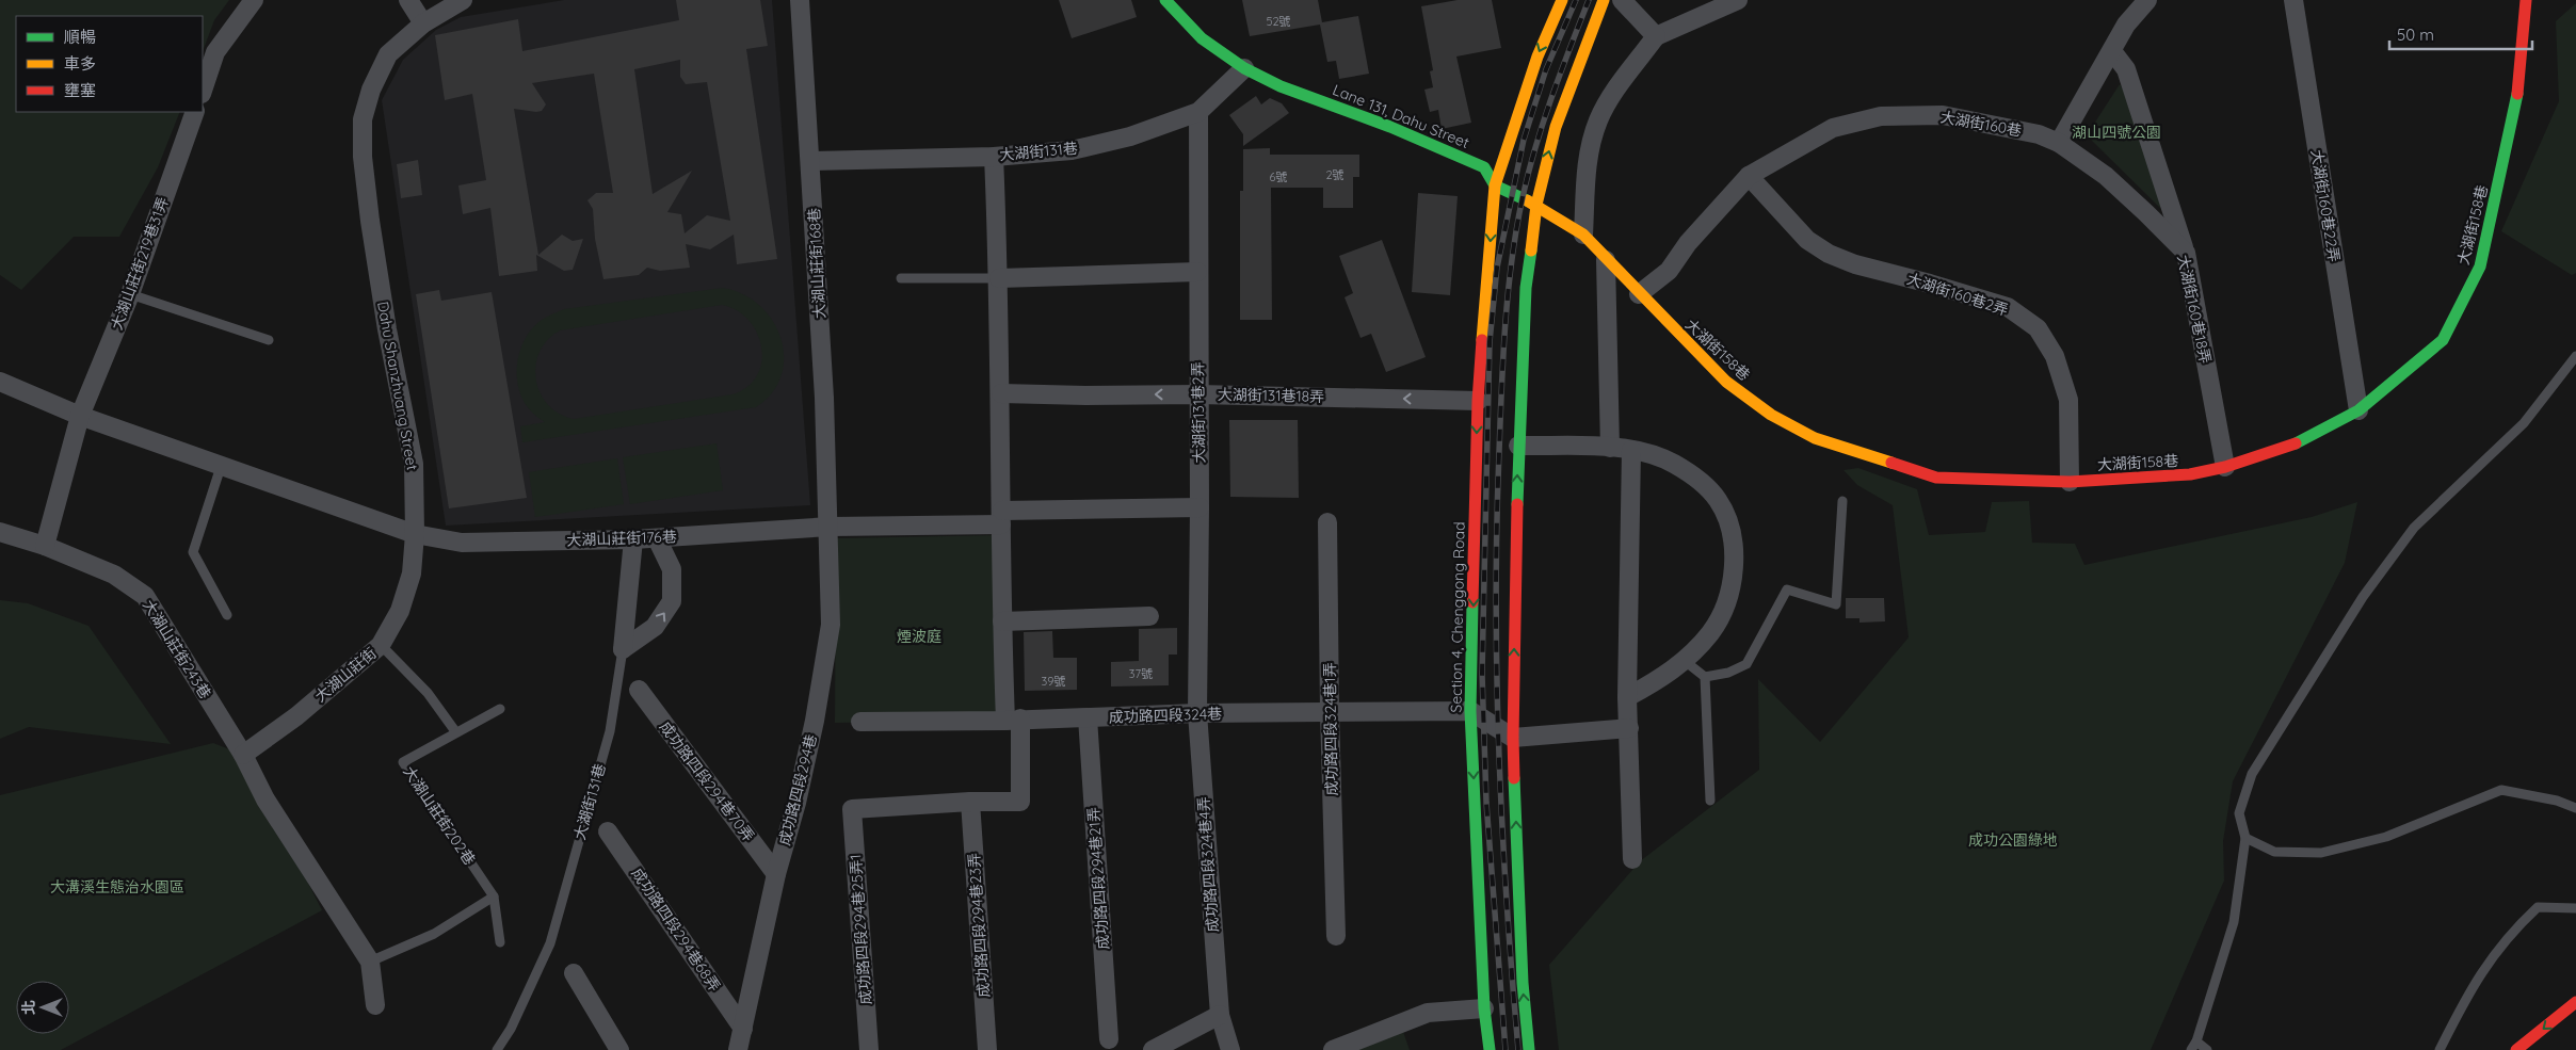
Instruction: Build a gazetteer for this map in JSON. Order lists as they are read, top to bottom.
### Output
{
  "streets": {
    "main road": ["Lane 131, Dahu Street", "大湖街158巷", "Section 4, Chenggong Road"],
    "street": [
      "大湖街160巷",
      "大湖街131巷",
      "大湖街160巷22弄",
      "大湖山莊街219巷31弄",
      "大湖山莊街168巷",
      "大湖街160巷2弄",
      "大湖街160巷18弄",
      "Dahu Shanzhuang Street",
      "大湖街131巷18弄",
      "大湖街131巷2弄",
      "大湖山莊街176巷",
      "大湖山莊街243巷",
      "大湖山莊街",
      "成功路四段324巷",
      "成功路四段324巷1弄",
      "成功路四段294巷70弄",
      "成功路四段294巷",
      "成功路四段324巷4弄",
      "成功路四段294巷21弄",
      "成功路四段294巷23弄",
      "成功路四段294巷68弄",
      "成功路四段294巷25弄1"
    ],
    "lane": ["大湖山莊街202巷"]
  },
  "crossings": [
    ["Lane 131, Dahu Street", "大湖街131巷"],
    ["Lane 131, Dahu Street", "大湖街158巷"],
    ["Lane 131, Dahu Street", "Section 4, Chenggong Road"],
    ["大湖街160巷", "大湖街158巷"],
    ["大湖街160巷", "大湖街160巷2弄"],
    ["大湖街160巷", "大湖街160巷18弄"],
    ["大湖街131巷", "大湖山莊街168巷"],
    ["大湖街131巷", "大湖街131巷2弄"],
    ["大湖街131巷", "大湖山莊街176巷"],
    ["大湖街160巷22弄", "大湖街158巷"],
    ["大湖街158巷", "大湖街160巷2弄"],
    ["大湖街158巷", "大湖街160巷18弄"],
    ["大湖山莊街219巷31弄", "大湖山莊街243巷"],
    ["大湖山莊街168巷", "大湖山莊街176巷"],
    ["大湖山莊街168巷", "成功路四段294巷"],
    ["Dahu Shanzhuang Street", "大湖山莊街176巷"],
    ["Dahu Shanzhuang Street", "大湖山莊街"],
    ["大湖街131巷18弄", "大湖街131巷2弄"],
    ["大湖街131巷18弄", "Section 4, Chenggong Road"],
    ["大湖街131巷2弄", "成功路四段324巷"],
    ["大湖街131巷2弄", "成功路四段324巷4弄"],
    ["大湖山莊街176巷", "大湖山莊街"],
    ["大湖山莊街176巷", "成功路四段294巷"],
    ["Section 4, Chenggong Road", "成功路四段324巷"],
    ["大湖山莊街243巷", "大湖山莊街"],
    ["成功路四段324巷", "成功路四段324巷1弄"],
    ["成功路四段324巷", "成功路四段324巷4弄"],
    ["成功路四段324巷", "成功路四段294巷21弄"],
    ["成功路四段294巷70弄", "成功路四段294巷"],
    ["成功路四段294巷", "成功路四段294巷68弄"],
    ["成功路四段294巷23弄", "成功路四段294巷25弄1"]
  ],
  "parks": [
    "湖山四號公園",
    "煙波庭",
    "成功公園綠地",
    "大溝溪生態治水園區"
  ],
  "house_numbers": [
    "52號",
    "2號",
    "6號",
    "37號",
    "39號"
  ],
  "legend": ["順暢", "車多", "壅塞"],
  "scale_bar": "50 m",
  "north": "left"
}
